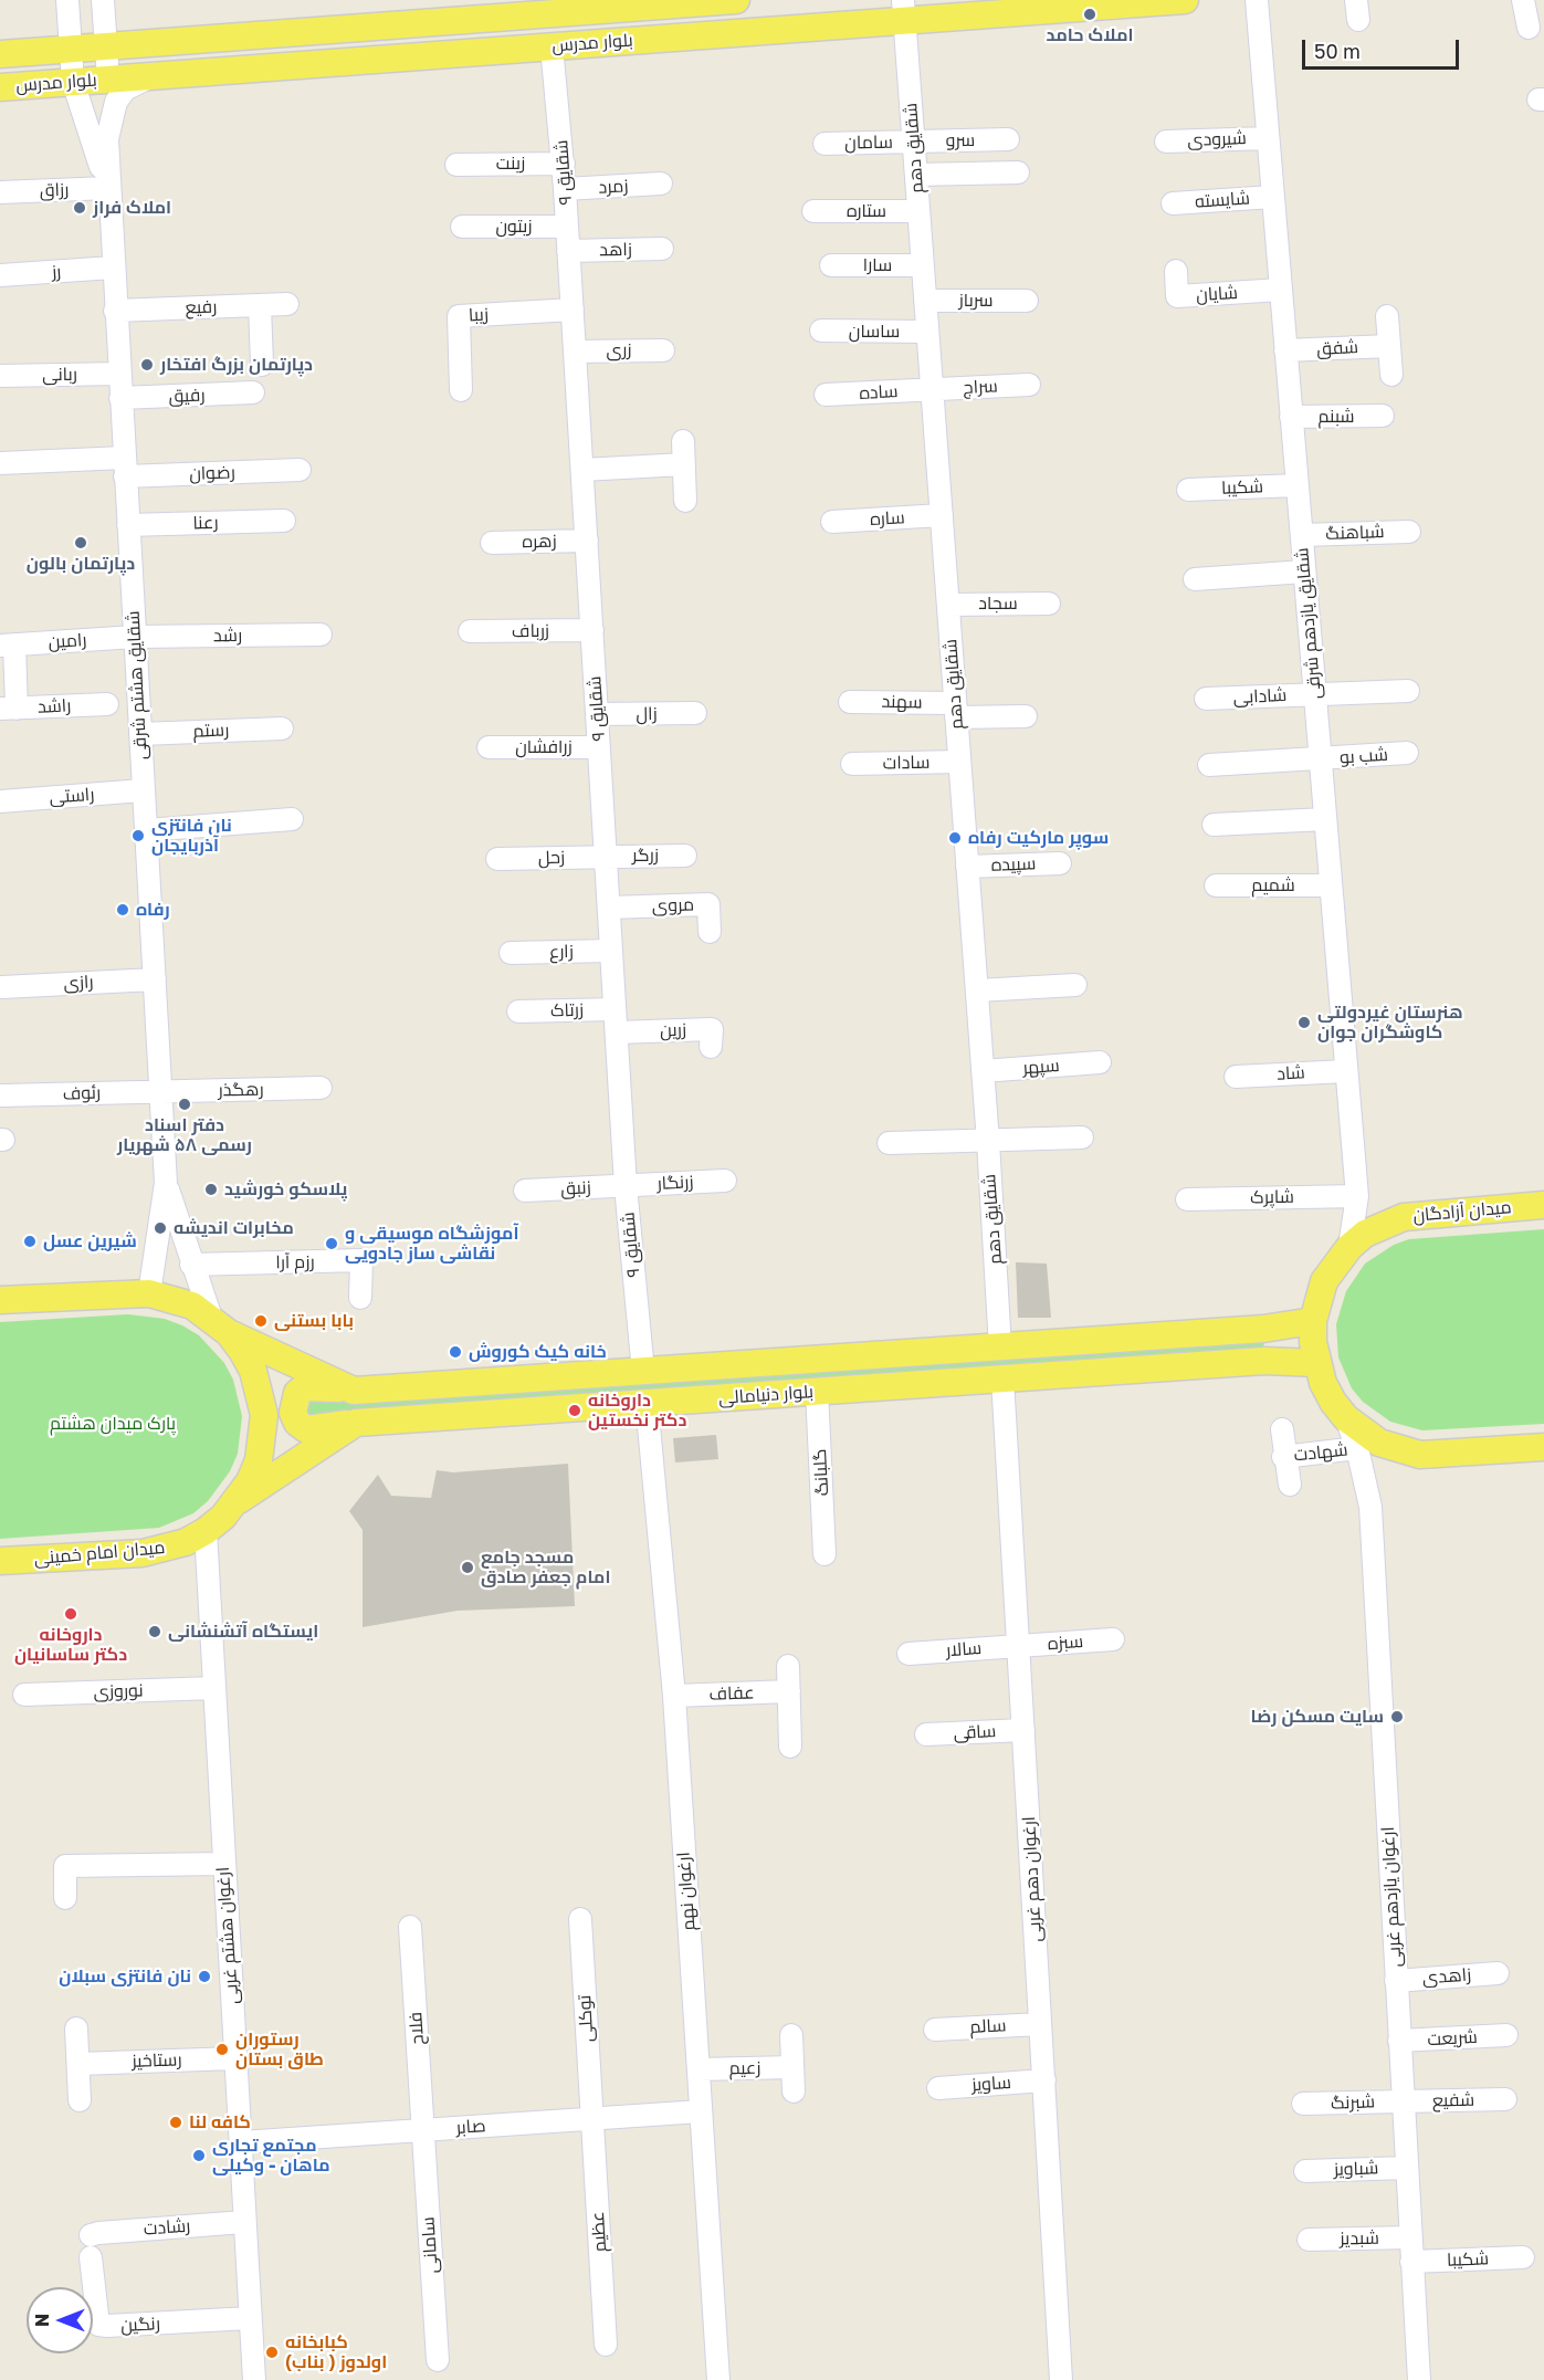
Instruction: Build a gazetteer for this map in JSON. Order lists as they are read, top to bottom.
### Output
{
  "streets": {
    "main road": [
      "بلوار مدرس",
      "میدان آزادگان",
      "بلوار دنیامالی",
      "میدان امام خمینی"
    ],
    "street": [
      "شیرودی",
      "سرو",
      "سامان",
      "شقایق دهم",
      "زینت",
      "شقایق ۹",
      "زمرد",
      "رزاق",
      "شایسته",
      "ستاره",
      "زیتون",
      "زاهد",
      "سارا",
      "رز",
      "شایان",
      "سرباز",
      "رفیع",
      "زیبا",
      "ساسان",
      "شفق",
      "زری",
      "ربانی",
      "سراج",
      "ساده",
      "رفیق",
      "شبنم",
      "رضوان",
      "شکیبا",
      "ساره",
      "رعنا",
      "شباهنگ",
      "زهره",
      "سجاد",
      "شقایق یازدهم شرقی",
      "زرباف",
      "رشد",
      "رامین",
      "شقایق هشتم شرقی",
      "شادابی",
      "سهند",
      "راشد",
      "زال",
      "رستم",
      "زرافشان",
      "شب بو",
      "سادات",
      "راستی",
      "زرگر",
      "زحل",
      "سپیده",
      "شمیم",
      "مروی",
      "زارع",
      "رازی",
      "زرتاک",
      "زرین",
      "سپهر",
      "شاد",
      "رهگذر",
      "رئوف",
      "زرنگار",
      "زنبق",
      "شاپرک",
      "رزم آرا",
      "شهادت",
      "گلبانگ",
      "سبزه",
      "سالار",
      "نوروزی",
      "عفاف",
      "ساقی",
      "ارغوان دهم غربی",
      "ارغوان نهم",
      "ارغوان یازدهم غربی",
      "ارغوان هشتم غربی",
      "زاهدی",
      "توکلی",
      "سالم",
      "فلاح",
      "شریعت",
      "رستاخیز",
      "زعیم",
      "ساویز",
      "شفیع",
      "شبرنگ",
      "صابر",
      "شباویز",
      "رشادت",
      "عظیم",
      "شبدیز",
      "سامانی",
      "رنگین"
    ]
  },
  "crossings": [
    ["بلوار مدرس", "شقایق دهم"],
    ["بلوار مدرس", "شقایق ۹"],
    ["بلوار مدرس", "شقایق هشتم شرقی"],
    ["شیرودی", "شقایق یازدهم شرقی"],
    ["سرو", "سامان"],
    ["سرو", "شقایق دهم"],
    ["سامان", "شقایق دهم"],
    ["شقایق دهم", "ستاره"],
    ["شقایق دهم", "سارا"],
    ["شقایق دهم", "سرباز"],
    ["شقایق دهم", "ساسان"],
    ["شقایق دهم", "سراج"],
    ["شقایق دهم", "ساده"],
    ["شقایق دهم", "ساره"],
    ["شقایق دهم", "سجاد"],
    ["شقایق دهم", "سهند"],
    ["شقایق دهم", "سادات"],
    ["شقایق دهم", "سپیده"],
    ["شقایق دهم", "سپهر"],
    ["شقایق دهم", "بلوار دنیامالی"],
    ["زینت", "شقایق ۹"],
    ["شقایق ۹", "زمرد"],
    ["شقایق ۹", "زیتون"],
    ["شقایق ۹", "زاهد"],
    ["شقایق ۹", "زیبا"],
    ["شقایق ۹", "زری"],
    ["شقایق ۹", "زهره"],
    ["شقایق ۹", "زرباف"],
    ["شقایق ۹", "زال"],
    ["شقایق ۹", "زرافشان"],
    ["شقایق ۹", "زرگر"],
    ["شقایق ۹", "زحل"],
    ["شقایق ۹", "مروی"],
    ["شقایق ۹", "زارع"],
    ["شقایق ۹", "زرتاک"],
    ["شقایق ۹", "زرین"],
    ["شقایق ۹", "زرنگار"],
    ["شقایق ۹", "زنبق"],
    ["شقایق ۹", "بلوار دنیامالی"],
    ["رزاق", "شقایق هشتم شرقی"],
    ["شایسته", "شقایق یازدهم شرقی"],
    ["رز", "شقایق هشتم شرقی"],
    ["شایان", "شقایق یازدهم شرقی"],
    ["رفیع", "شقایق هشتم شرقی"],
    ["شفق", "شقایق یازدهم شرقی"],
    ["ربانی", "شقایق هشتم شرقی"],
    ["سراج", "ساده"],
    ["رفیق", "شقایق هشتم شرقی"],
    ["شبنم", "شقایق یازدهم شرقی"],
    ["رضوان", "شقایق هشتم شرقی"],
    ["شکیبا", "شقایق یازدهم شرقی"],
    ["شکیبا", "ارغوان یازدهم غربی"],
    ["رعنا", "شقایق هشتم شرقی"],
    ["شباهنگ", "شقایق یازدهم شرقی"],
    ["شقایق یازدهم شرقی", "شادابی"],
    ["شقایق یازدهم شرقی", "شب بو"],
    ["شقایق یازدهم شرقی", "شمیم"],
    ["شقایق یازدهم شرقی", "شاد"],
    ["شقایق یازدهم شرقی", "شاپرک"],
    ["شقایق یازدهم شرقی", "میدان آزادگان"],
    ["رشد", "رامین"],
    ["رشد", "شقایق هشتم شرقی"],
    ["رامین", "شقایق هشتم شرقی"],
    ["شقایق هشتم شرقی", "رستم"],
    ["شقایق هشتم شرقی", "راستی"],
    ["شقایق هشتم شرقی", "رازی"],
    ["شقایق هشتم شرقی", "رهگذر"],
    ["شقایق هشتم شرقی", "رئوف"],
    ["شقایق هشتم شرقی", "رزم آرا"],
    ["شقایق هشتم شرقی", "بلوار دنیامالی"],
    ["شقایق هشتم شرقی", "میدان امام خمینی"],
    ["زرگر", "زحل"],
    ["رهگذر", "رئوف"],
    ["زرنگار", "زنبق"],
    ["میدان آزادگان", "بلوار دنیامالی"],
    ["میدان آزادگان", "ارغوان یازدهم غربی"],
    ["بلوار دنیامالی", "گلبانگ"],
    ["بلوار دنیامالی", "میدان امام خمینی"],
    ["بلوار دنیامالی", "ارغوان دهم غربی"],
    ["بلوار دنیامالی", "ارغوان نهم"],
    ["شهادت", "ارغوان یازدهم غربی"],
    ["میدان امام خمینی", "ارغوان هشتم غربی"],
    ["سبزه", "سالار"],
    ["سبزه", "ارغوان دهم غربی"],
    ["سالار", "ارغوان دهم غربی"],
    ["نوروزی", "ارغوان هشتم غربی"],
    ["عفاف", "ارغوان نهم"],
    ["ساقی", "ارغوان دهم غربی"],
    ["ارغوان دهم غربی", "سالم"],
    ["ارغوان دهم غربی", "ساویز"],
    ["ارغوان نهم", "زعیم"],
    ["ارغوان نهم", "صابر"],
    ["ارغوان یازدهم غربی", "زاهدی"],
    ["ارغوان یازدهم غربی", "شریعت"],
    ["ارغوان یازدهم غربی", "شفیع"],
    ["ارغوان یازدهم غربی", "شبرنگ"],
    ["ارغوان یازدهم غربی", "شباویز"],
    ["ارغوان یازدهم غربی", "شبدیز"],
    ["ارغوان هشتم غربی", "رستاخیز"],
    ["ارغوان هشتم غربی", "صابر"],
    ["ارغوان هشتم غربی", "رشادت"],
    ["ارغوان هشتم غربی", "رنگین"],
    ["توکلی", "صابر"],
    ["توکلی", "عظیم"],
    ["فلاح", "صابر"],
    ["فلاح", "سامانی"],
    ["شفیع", "شبرنگ"],
    ["صابر", "عظیم"],
    ["صابر", "سامانی"]
  ],
  "parks": ["پارک میدان هشتم"],
  "places": [
    "املاک حامد",
    "املاک فراز",
    "دپارتمان بزرگ افتخار",
    "دپارتمان بالون",
    "نان فانتزی آذربایجان",
    "سوپر مارکیت رفاه",
    "رفاه",
    "هنرستان غیردولتی کاوشگران جوان",
    "دفتر اسناد رسمی ۵۸ شهریار",
    "پلاسکو خورشید",
    "مخابرات اندیشه",
    "شیرین عسل",
    "آموزشگاه موسیقی و نقاشی ساز جادویی",
    "بابا بستنی",
    "خانه کیک کوروش",
    "داروخانه دکتر نخستین",
    "مسجد جامع امام جعفر صادق",
    "داروخانه دکتر ساسانیان",
    "ایستگاه آتشنشانی",
    "سایت مسکن رضا",
    "نان فانتزی سبلان",
    "رستوران طاق بستان",
    "کافه لنا",
    "مجتمع تجاری ماهان - وکیلی",
    "کبابخانه اولدوز ( بناب)"
  ],
  "scale_bar": "50 m",
  "north": "left"
}
